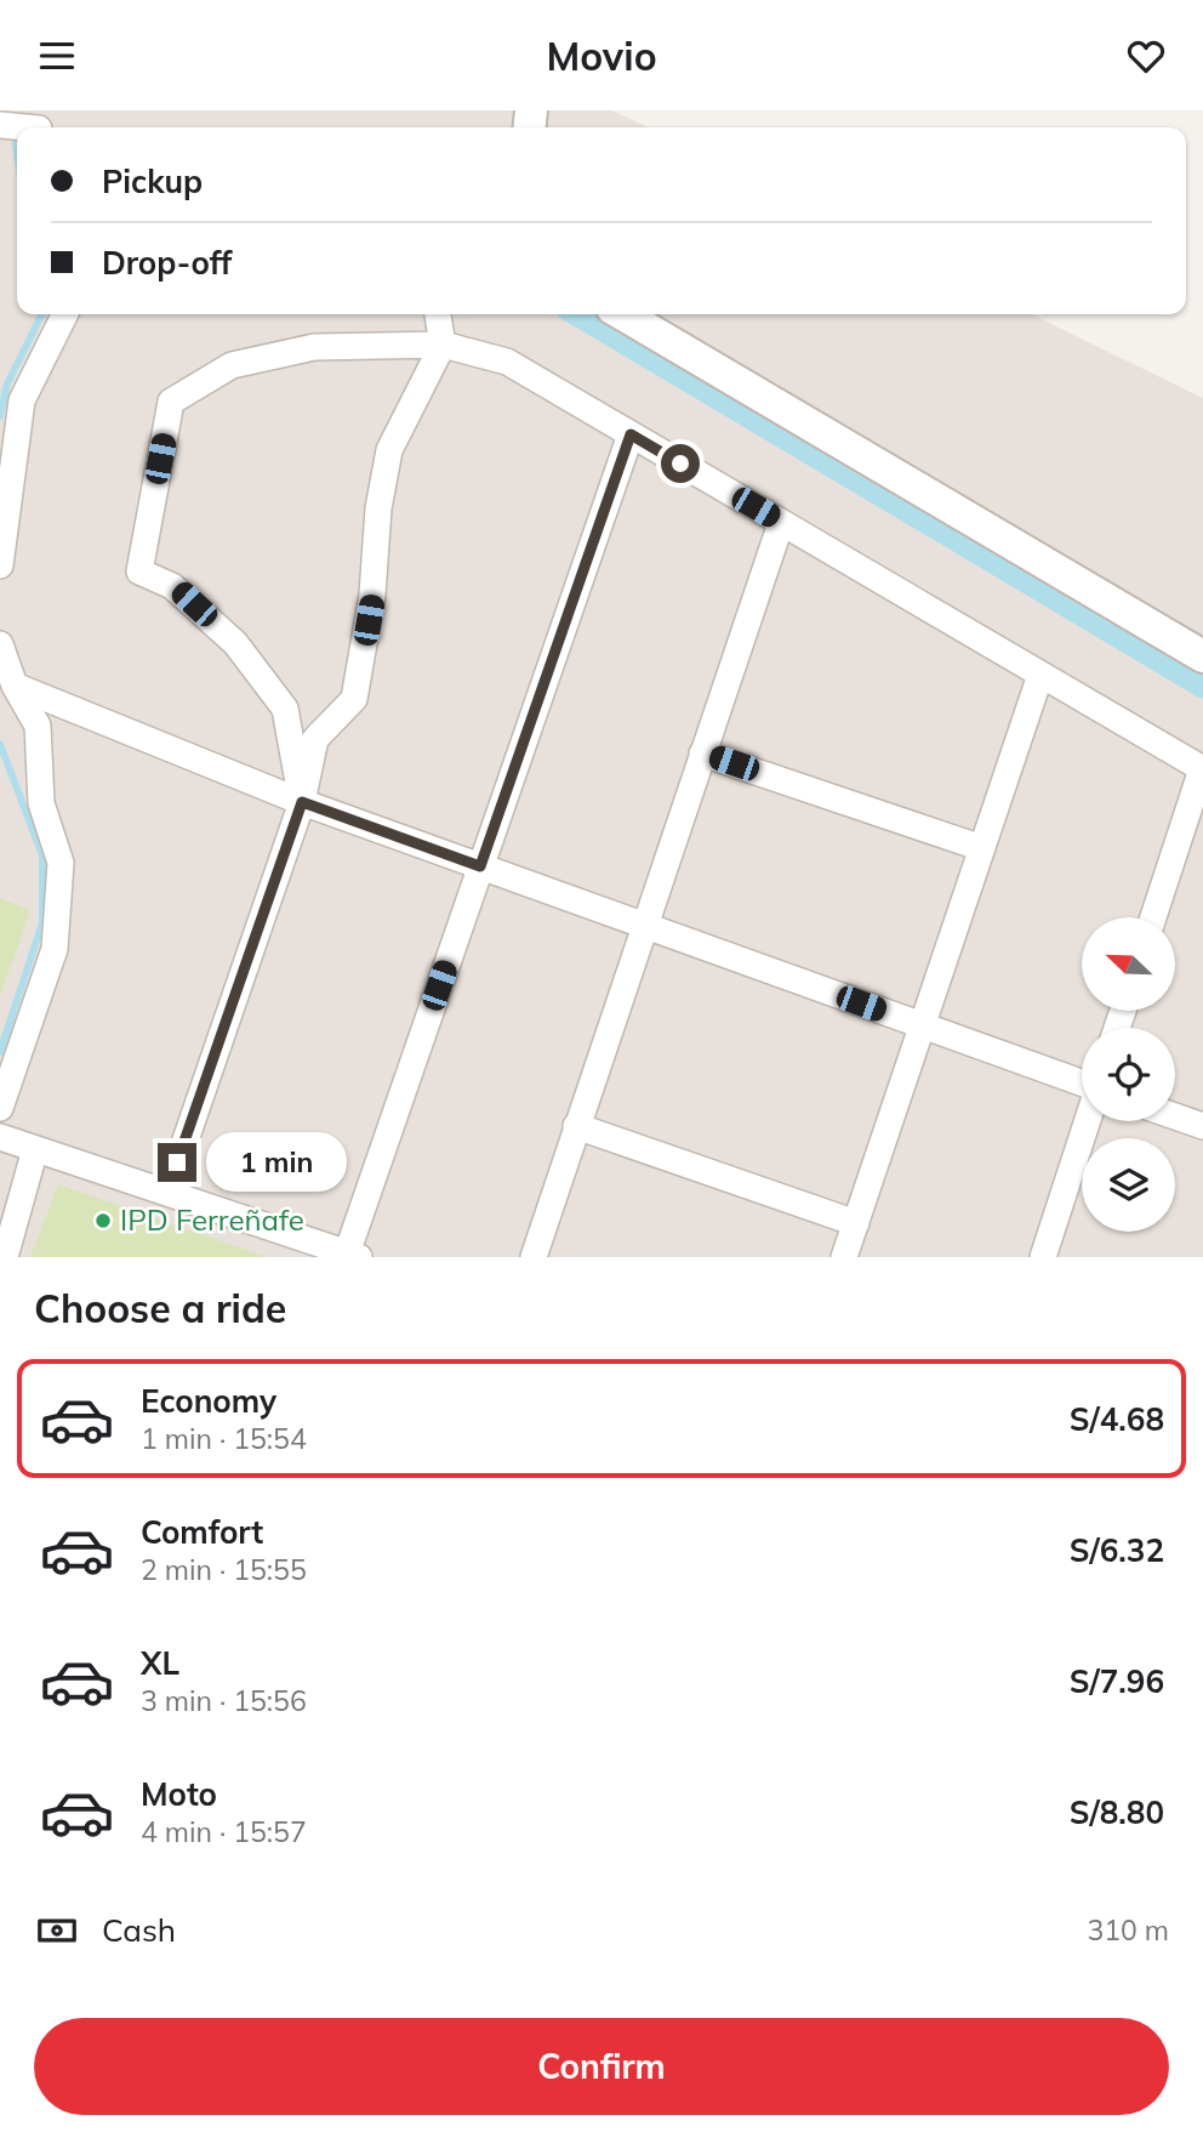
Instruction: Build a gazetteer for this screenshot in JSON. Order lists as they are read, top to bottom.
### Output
{
  "places": ["IPD Ferreñafe"],
  "north": "top left",
  "page": {
    "header": "Movio",
    "banner": ["Pickup", "Drop-off"],
    "bubble": "1 min",
    "heading": "Choose a ride",
    "list": [
      {
        "name": "Economy",
        "note": "1 min · 15:54",
        "value": "S/4.68"
      },
      {
        "name": "Comfort",
        "note": "2 min · 15:55",
        "value": "S/6.32"
      },
      {
        "name": "XL",
        "note": "3 min · 15:56",
        "value": "S/7.96"
      },
      {
        "name": "Moto",
        "note": "4 min · 15:57",
        "value": "S/8.80"
      }
    ],
    "pay": ["Cash", "310 m"],
    "buttons": "Confirm"
  }
}
